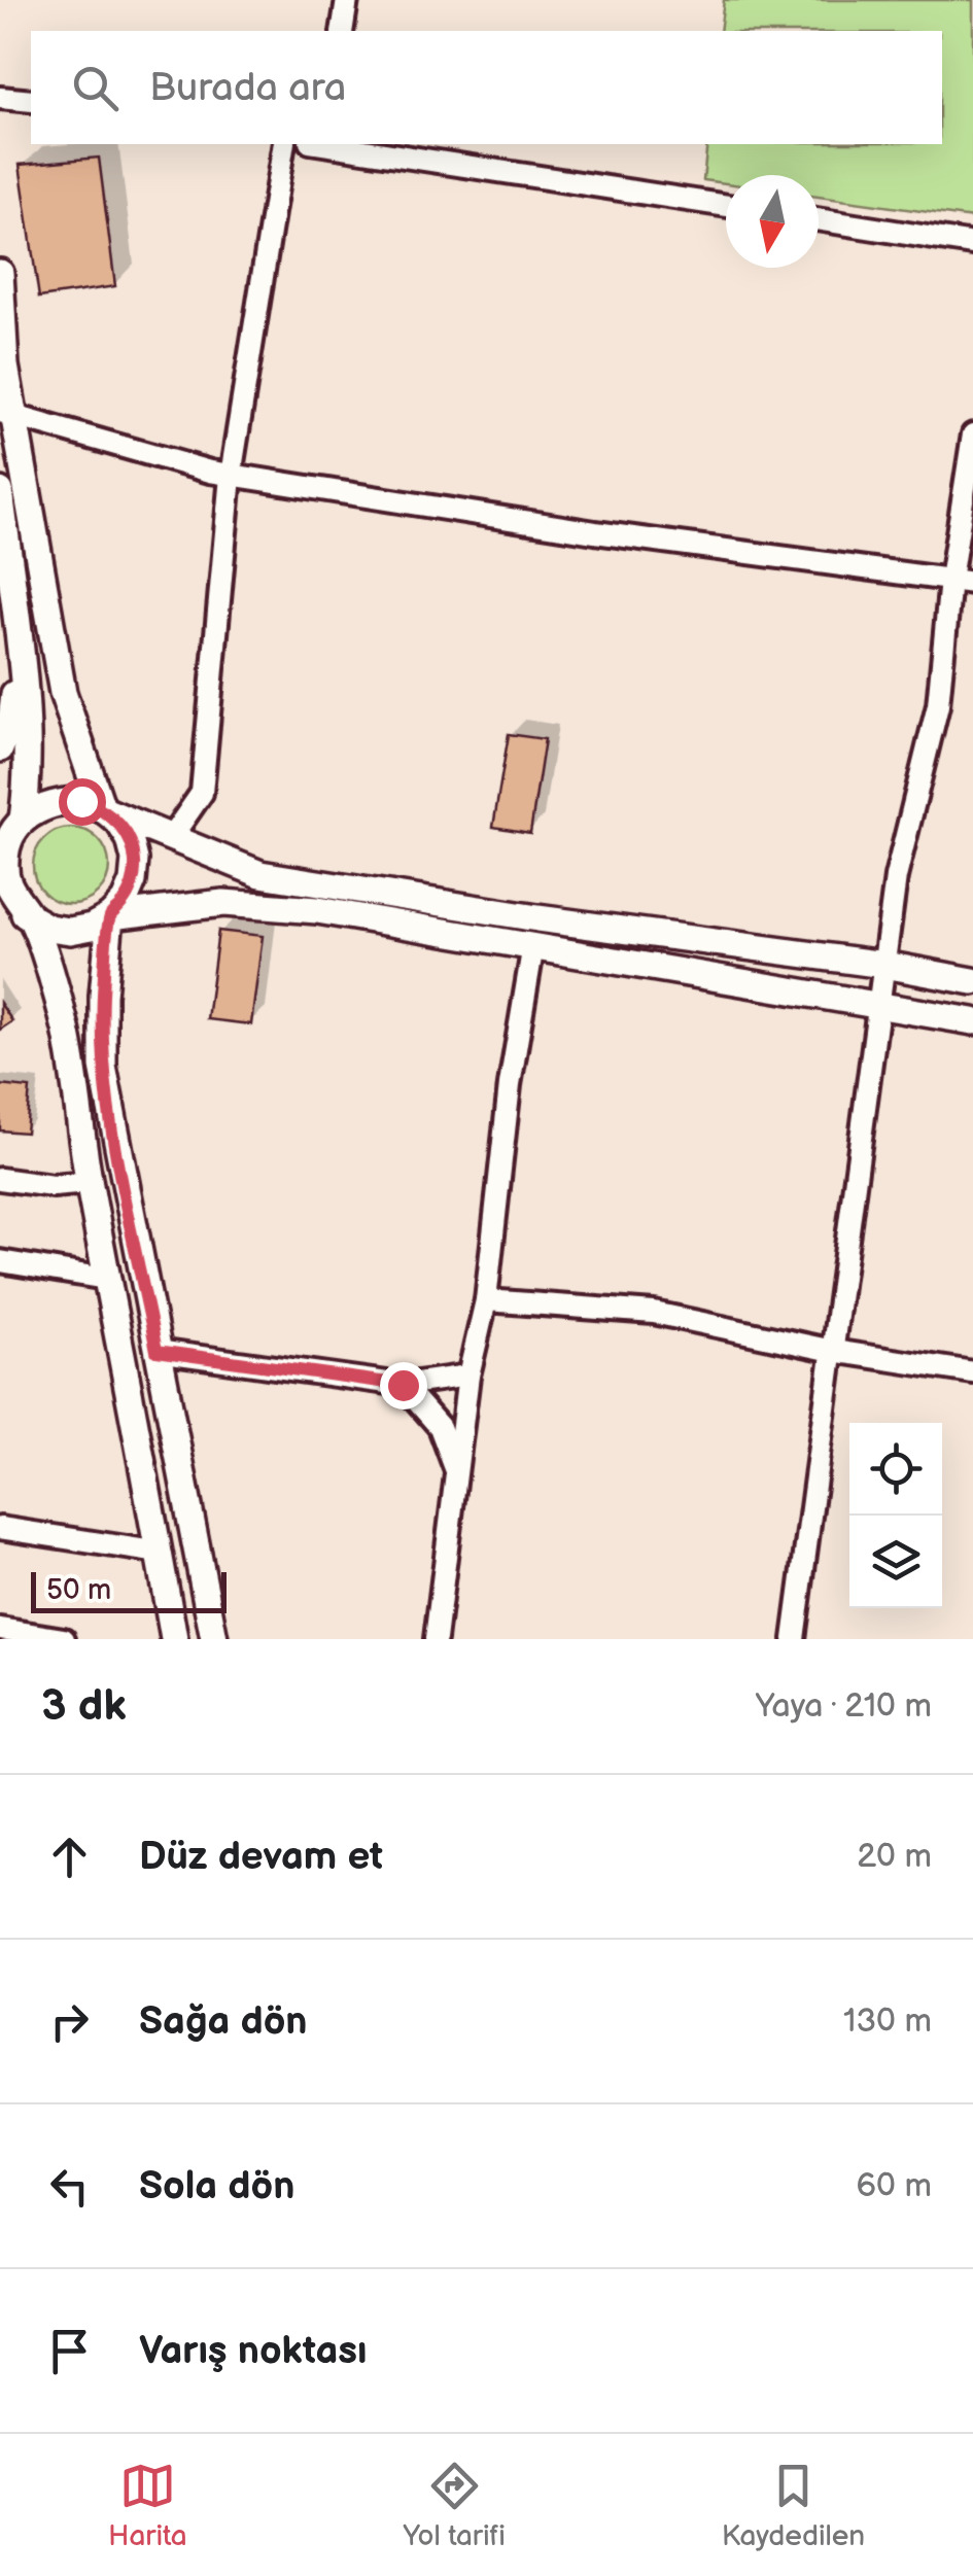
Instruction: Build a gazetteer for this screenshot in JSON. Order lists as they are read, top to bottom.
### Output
{
  "scale_bar": "50 m",
  "north": "bottom",
  "page": {
    "search": "Burada ara",
    "scale": "50 m",
    "heading": ["3 dk", "Yaya · 210 m"],
    "list": [
      ["Düz devam et", "20 m"],
      ["Sağa dön", "130 m"],
      ["Sola dön", "60 m"],
      "Varış noktası"
    ],
    "nav": ["Harita", "Yol tarifi", "Kaydedilen"]
  }
}
